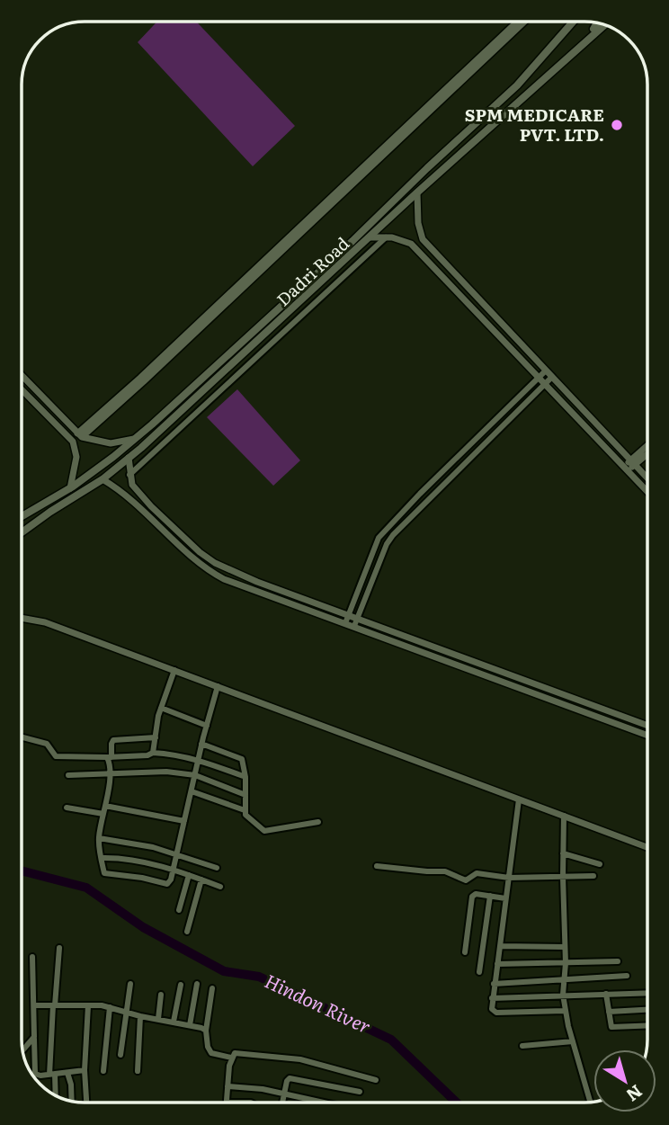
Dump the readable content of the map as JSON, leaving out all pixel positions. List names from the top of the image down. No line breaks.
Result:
{"streets":{"main road":["Dadri Road"]},"water":["Hindon River"],"places":["SPM MEDICARE PVT. LTD."],"north":"bottom right"}
